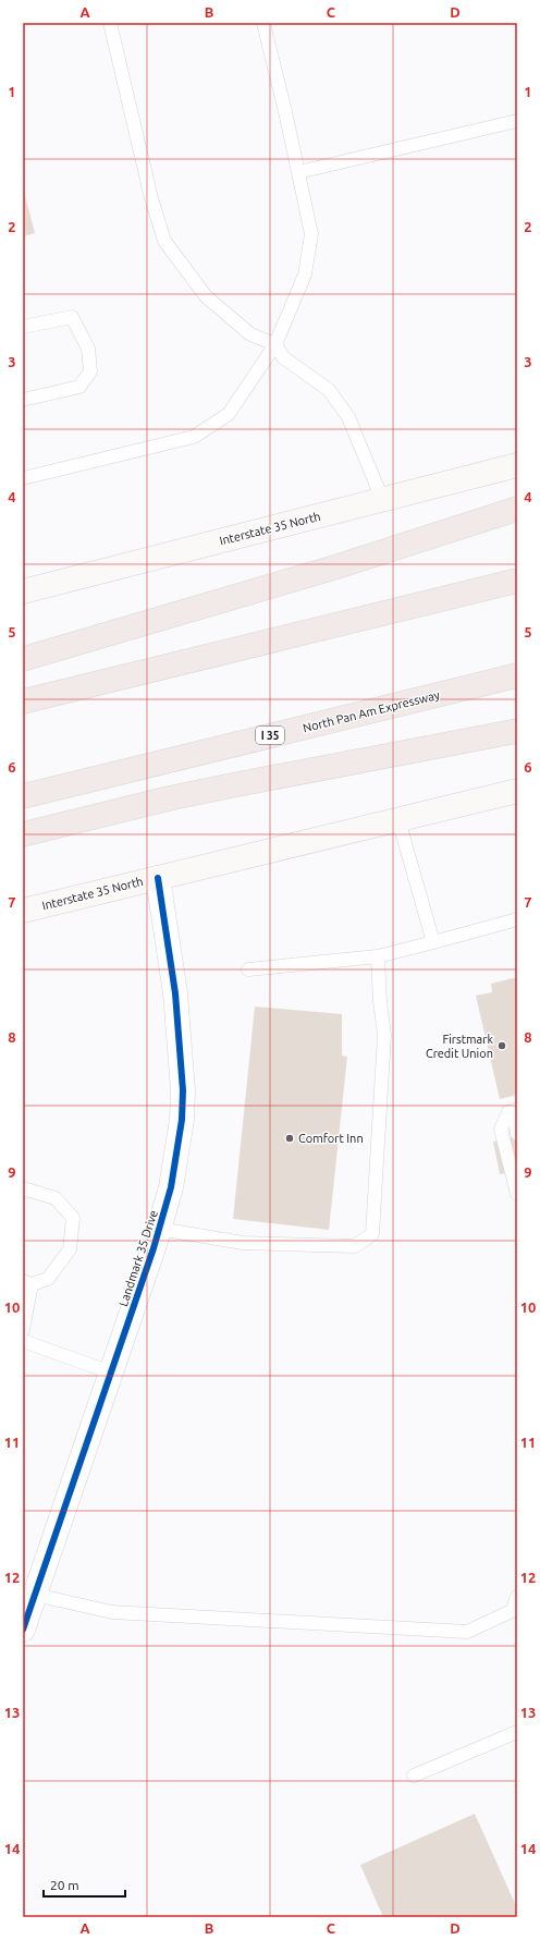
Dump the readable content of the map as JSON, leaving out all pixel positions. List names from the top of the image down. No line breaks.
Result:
{"streets":{"highway":["North Pan Am Expressway","I 35"],"main road":["Interstate 35 North"],"street":["Landmark 35 Drive"]},"crossings":[["Interstate 35 North","Landmark 35 Drive"]],"places":["Firstmark Credit Union","Comfort Inn"],"scale_bar":"20 m","grid":{"columns":["A","B","C","D"],"rows":["1","2","3","4","5","6","7","8","9","10","11","12","13","14"]}}
